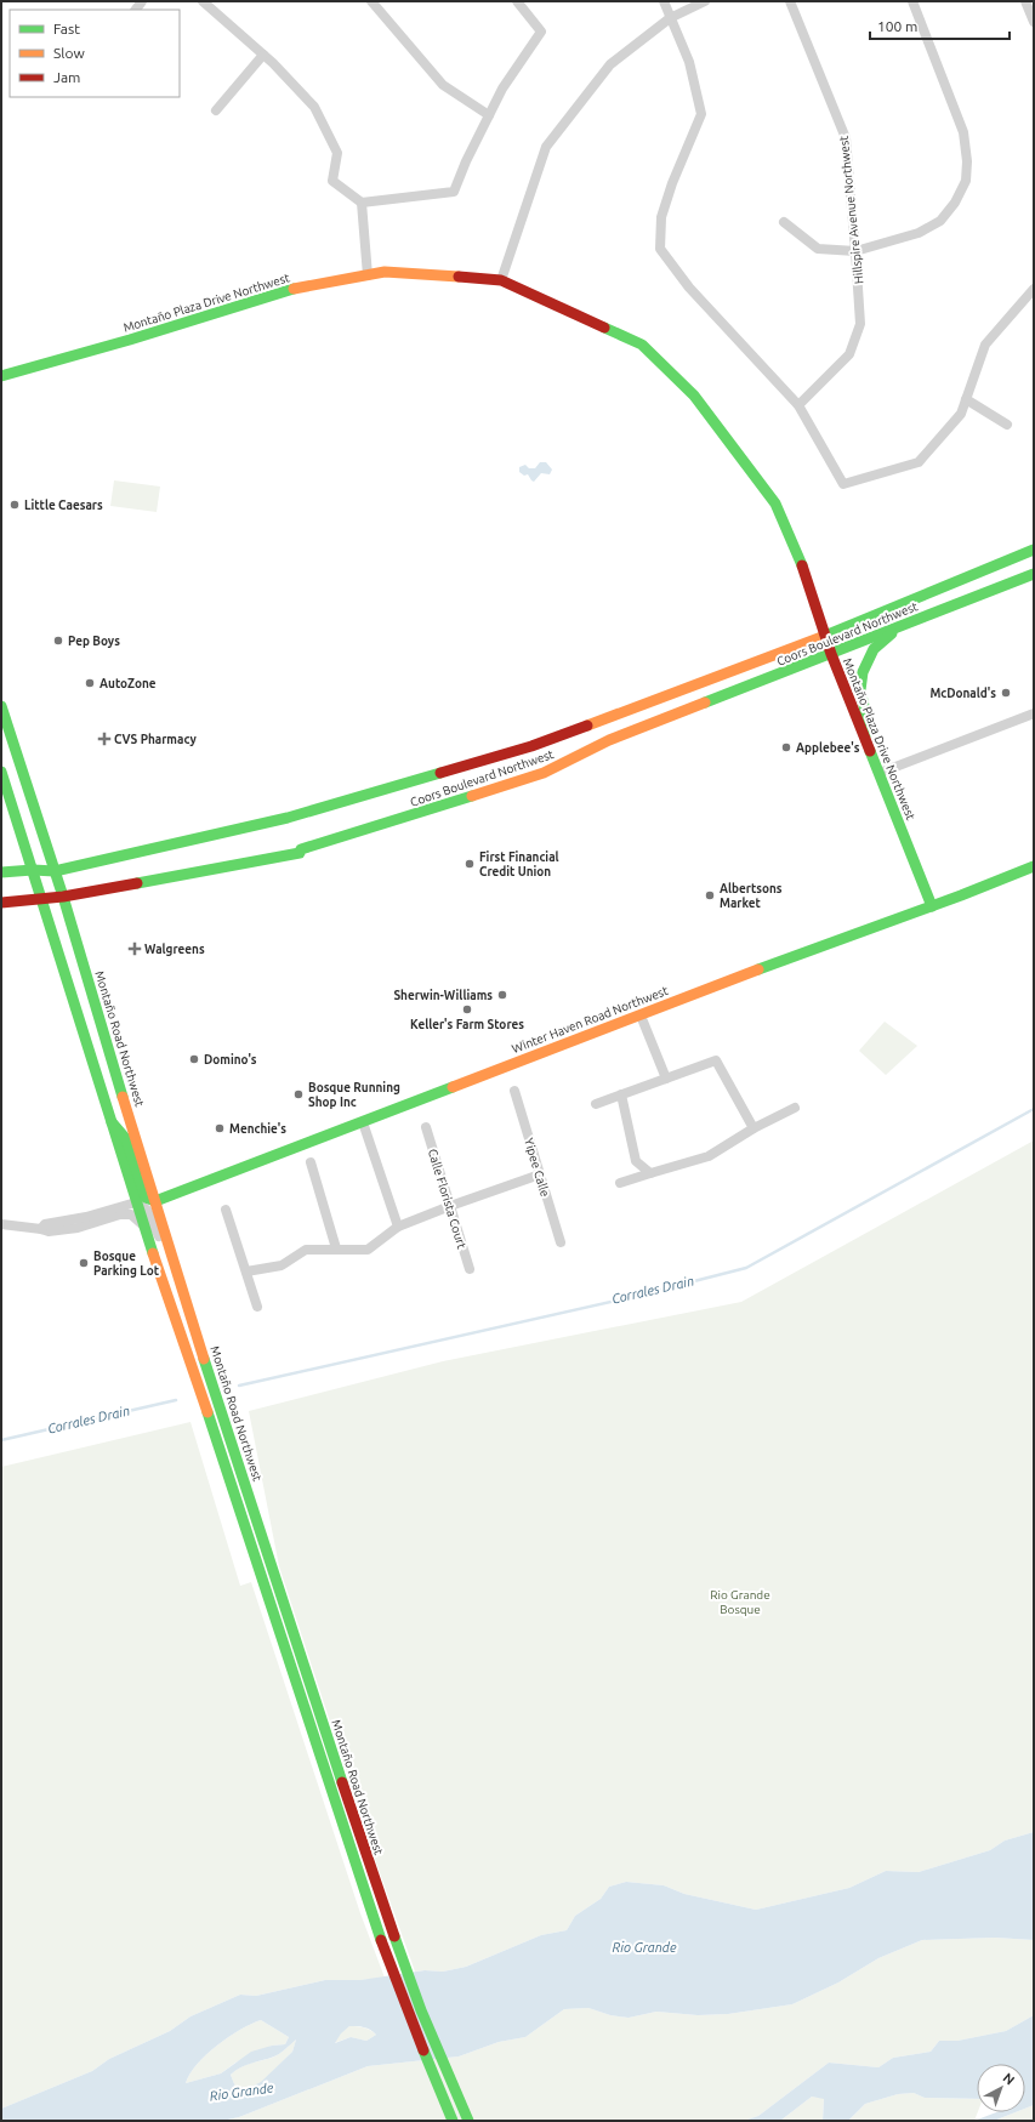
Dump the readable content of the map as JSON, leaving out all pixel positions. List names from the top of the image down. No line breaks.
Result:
{"streets":{"main road":["Montaño Plaza Drive Northwest","Coors Boulevard Northwest","Winter Haven Road Northwest","Montaño Road Northwest"],"street":["Hillspire Avenue Northwest","Yipee Calle","Calle Florista Court"]},"crossings":[["Montaño Plaza Drive Northwest","Coors Boulevard Northwest"],["Montaño Plaza Drive Northwest","Winter Haven Road Northwest"],["Coors Boulevard Northwest","Montaño Road Northwest"],["Winter Haven Road Northwest","Montaño Road Northwest"]],"water":["Corrales Drain","Rio Grande"],"parks":["Rio Grande Bosque"],"places":{"other":["Little Caesars","Pep Boys","AutoZone","McDonald's","Applebee's","First Financial Credit Union","Albertsons Market","Sherwin-Williams","Keller's Farm Stores","Domino's","Bosque Running Shop Inc","Menchie's","Bosque Parking Lot"],"health":["CVS Pharmacy","Walgreens"]},"legend":["Fast","Slow","Jam"],"scale_bar":"100 m","north":"top right"}
